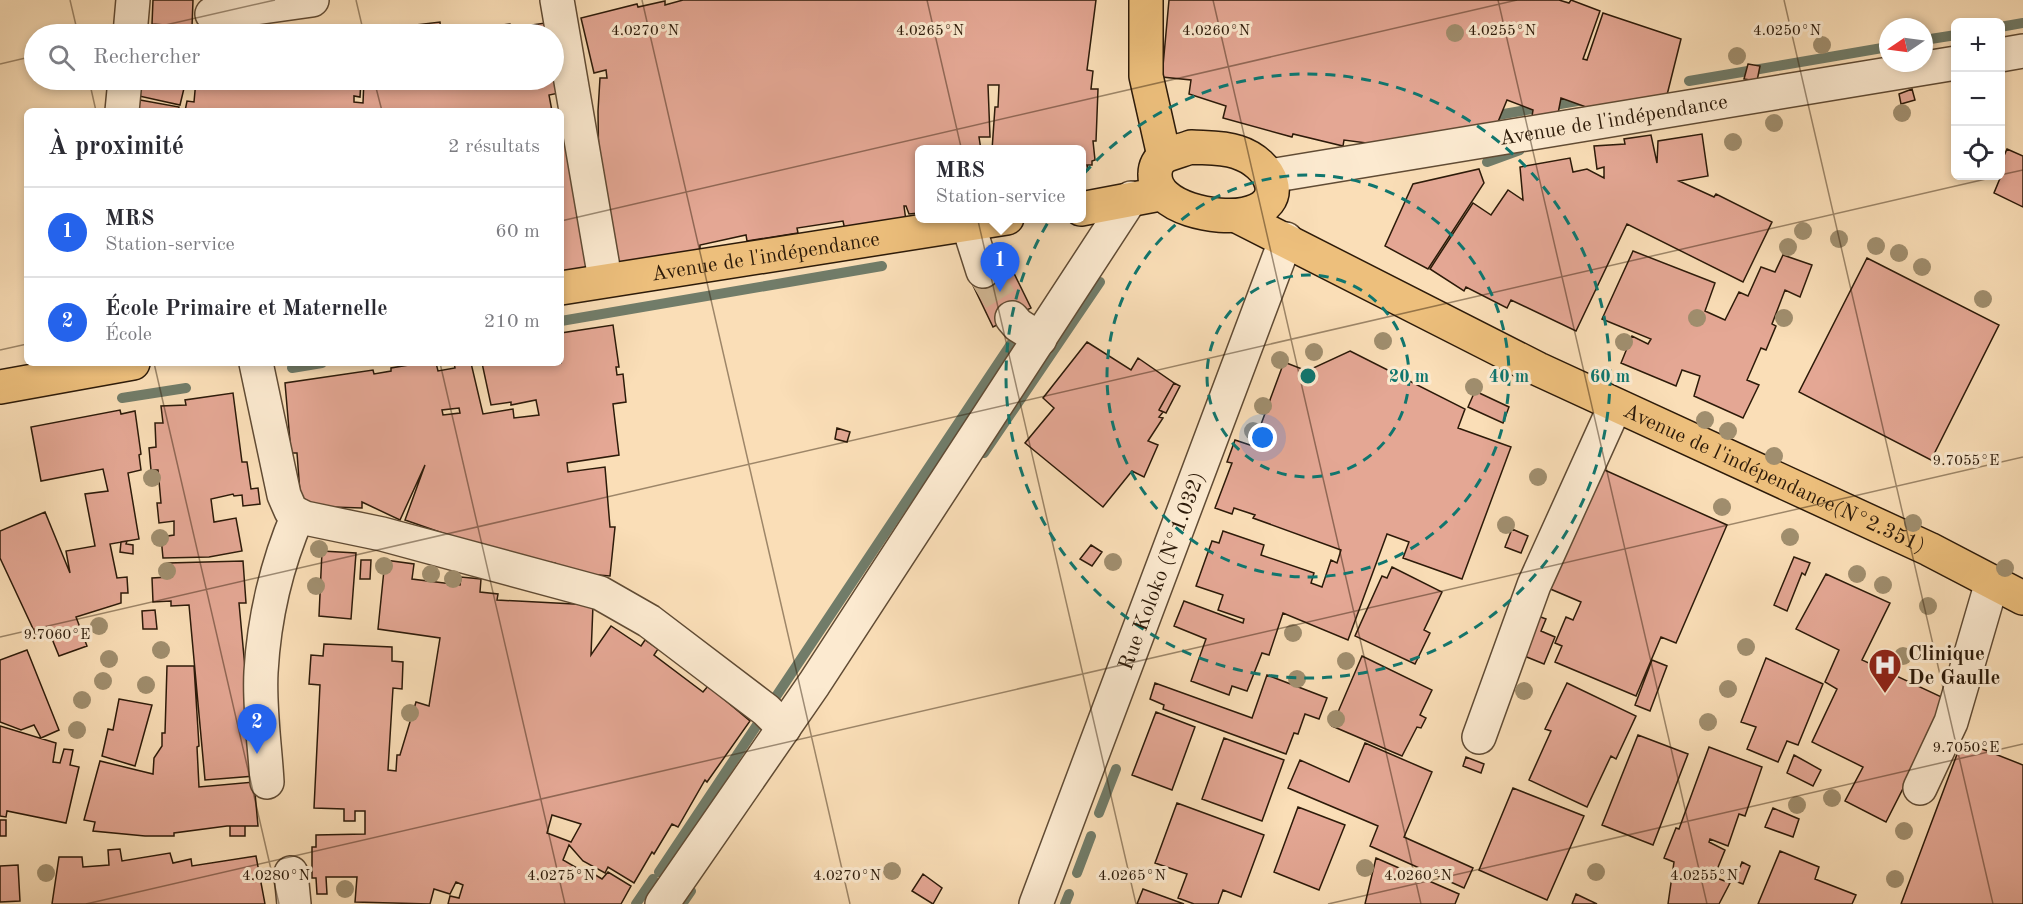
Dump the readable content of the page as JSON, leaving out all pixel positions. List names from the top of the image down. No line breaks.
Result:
{"streets":{"main road":["Avenue de l'indépendance","Avenue de l'indépendance(N°2.351)"],"street":["Rue Koloko (N°1.032)"]},"crossings":[["Avenue de l'indépendance(N°2.351)","Rue Koloko (N°1.032)"]],"places":{"hospital":["Clinique De Gaulle"]},"north":"left","page":{"map_buttons":["+","−"],"search":"Rechercher","heading":["À proximité","2 résultats"],"popup":["MRS","Station-service"],"list":[{"mark":"1","name":"MRS","note":"Station-service","value":"60 m"},{"mark":"2","name":"École Primaire et Maternelle","note":"École","value":"210 m"}],"pins":["1","2"]},"coordinates":["4.0270°N","4.0265°N","4.0260°N","4.0255°N","4.0250°N","9.7055°E","9.7060°E","9.7050°E","4.0280°N","4.0275°N"],"rings":["20 m","40 m","60 m"]}
